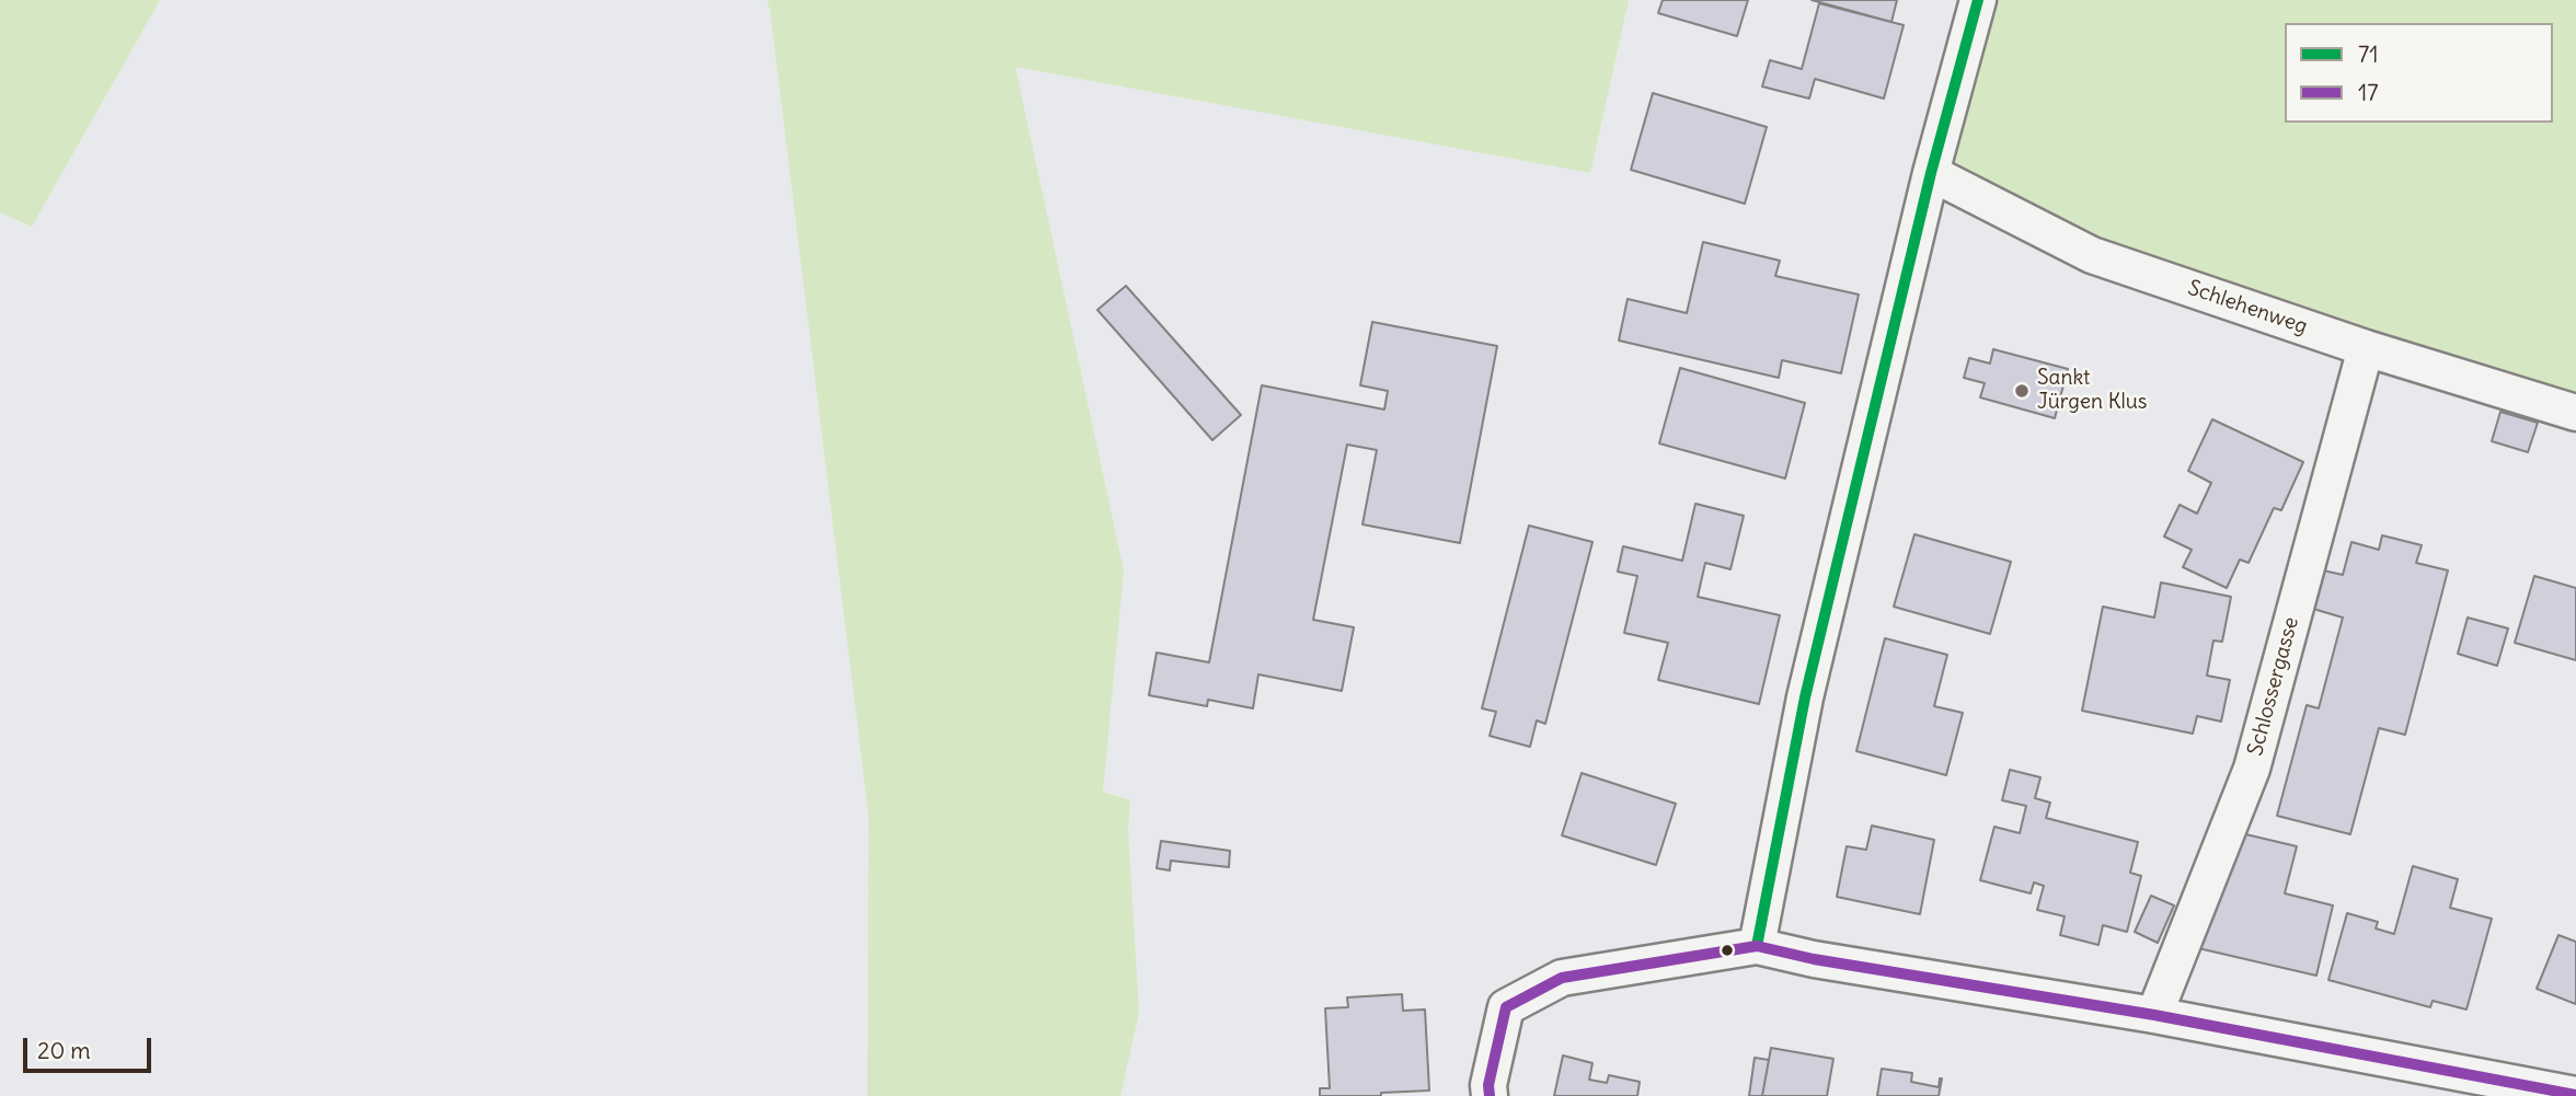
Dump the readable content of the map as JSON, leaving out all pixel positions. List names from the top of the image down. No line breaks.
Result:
{"streets":{"street":["Schlehenweg","Schlossergasse"]},"crossings":[["Schlehenweg","Schlossergasse"]],"places":["Sankt Jürgen Klus"],"lines":["transit line 71","transit line 17"],"legend":["71","17"],"scale_bar":"20 m"}
